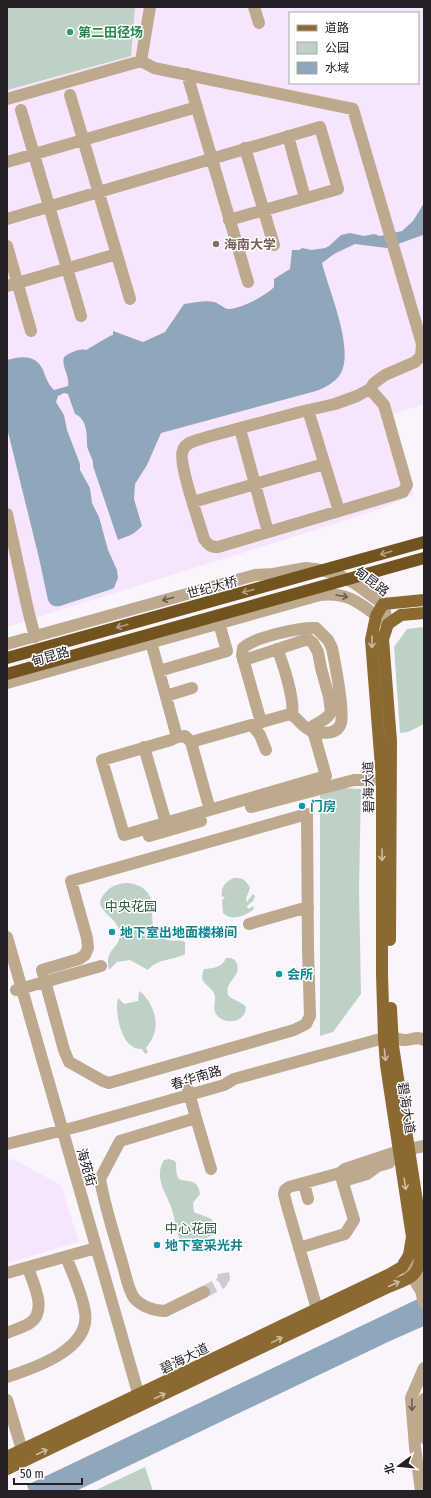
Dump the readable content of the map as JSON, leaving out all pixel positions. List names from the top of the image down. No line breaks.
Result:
{"streets":{"highway":["世纪大桥"],"main road":["碧海大道"],"street":["甸昆路","春华南路","海苑街"]},"crossings":[["甸昆路","碧海大道"],["碧海大道","春华南路"],["碧海大道","海苑街"],["春华南路","海苑街"]],"parks":["中央花园","中心花园"],"places":["第二田径场","海南大学","门房","地下室出地面楼梯间","会所","地下室采光井"],"legend":["道路","公园","水域"],"scale_bar":"50 m","north":"left"}
